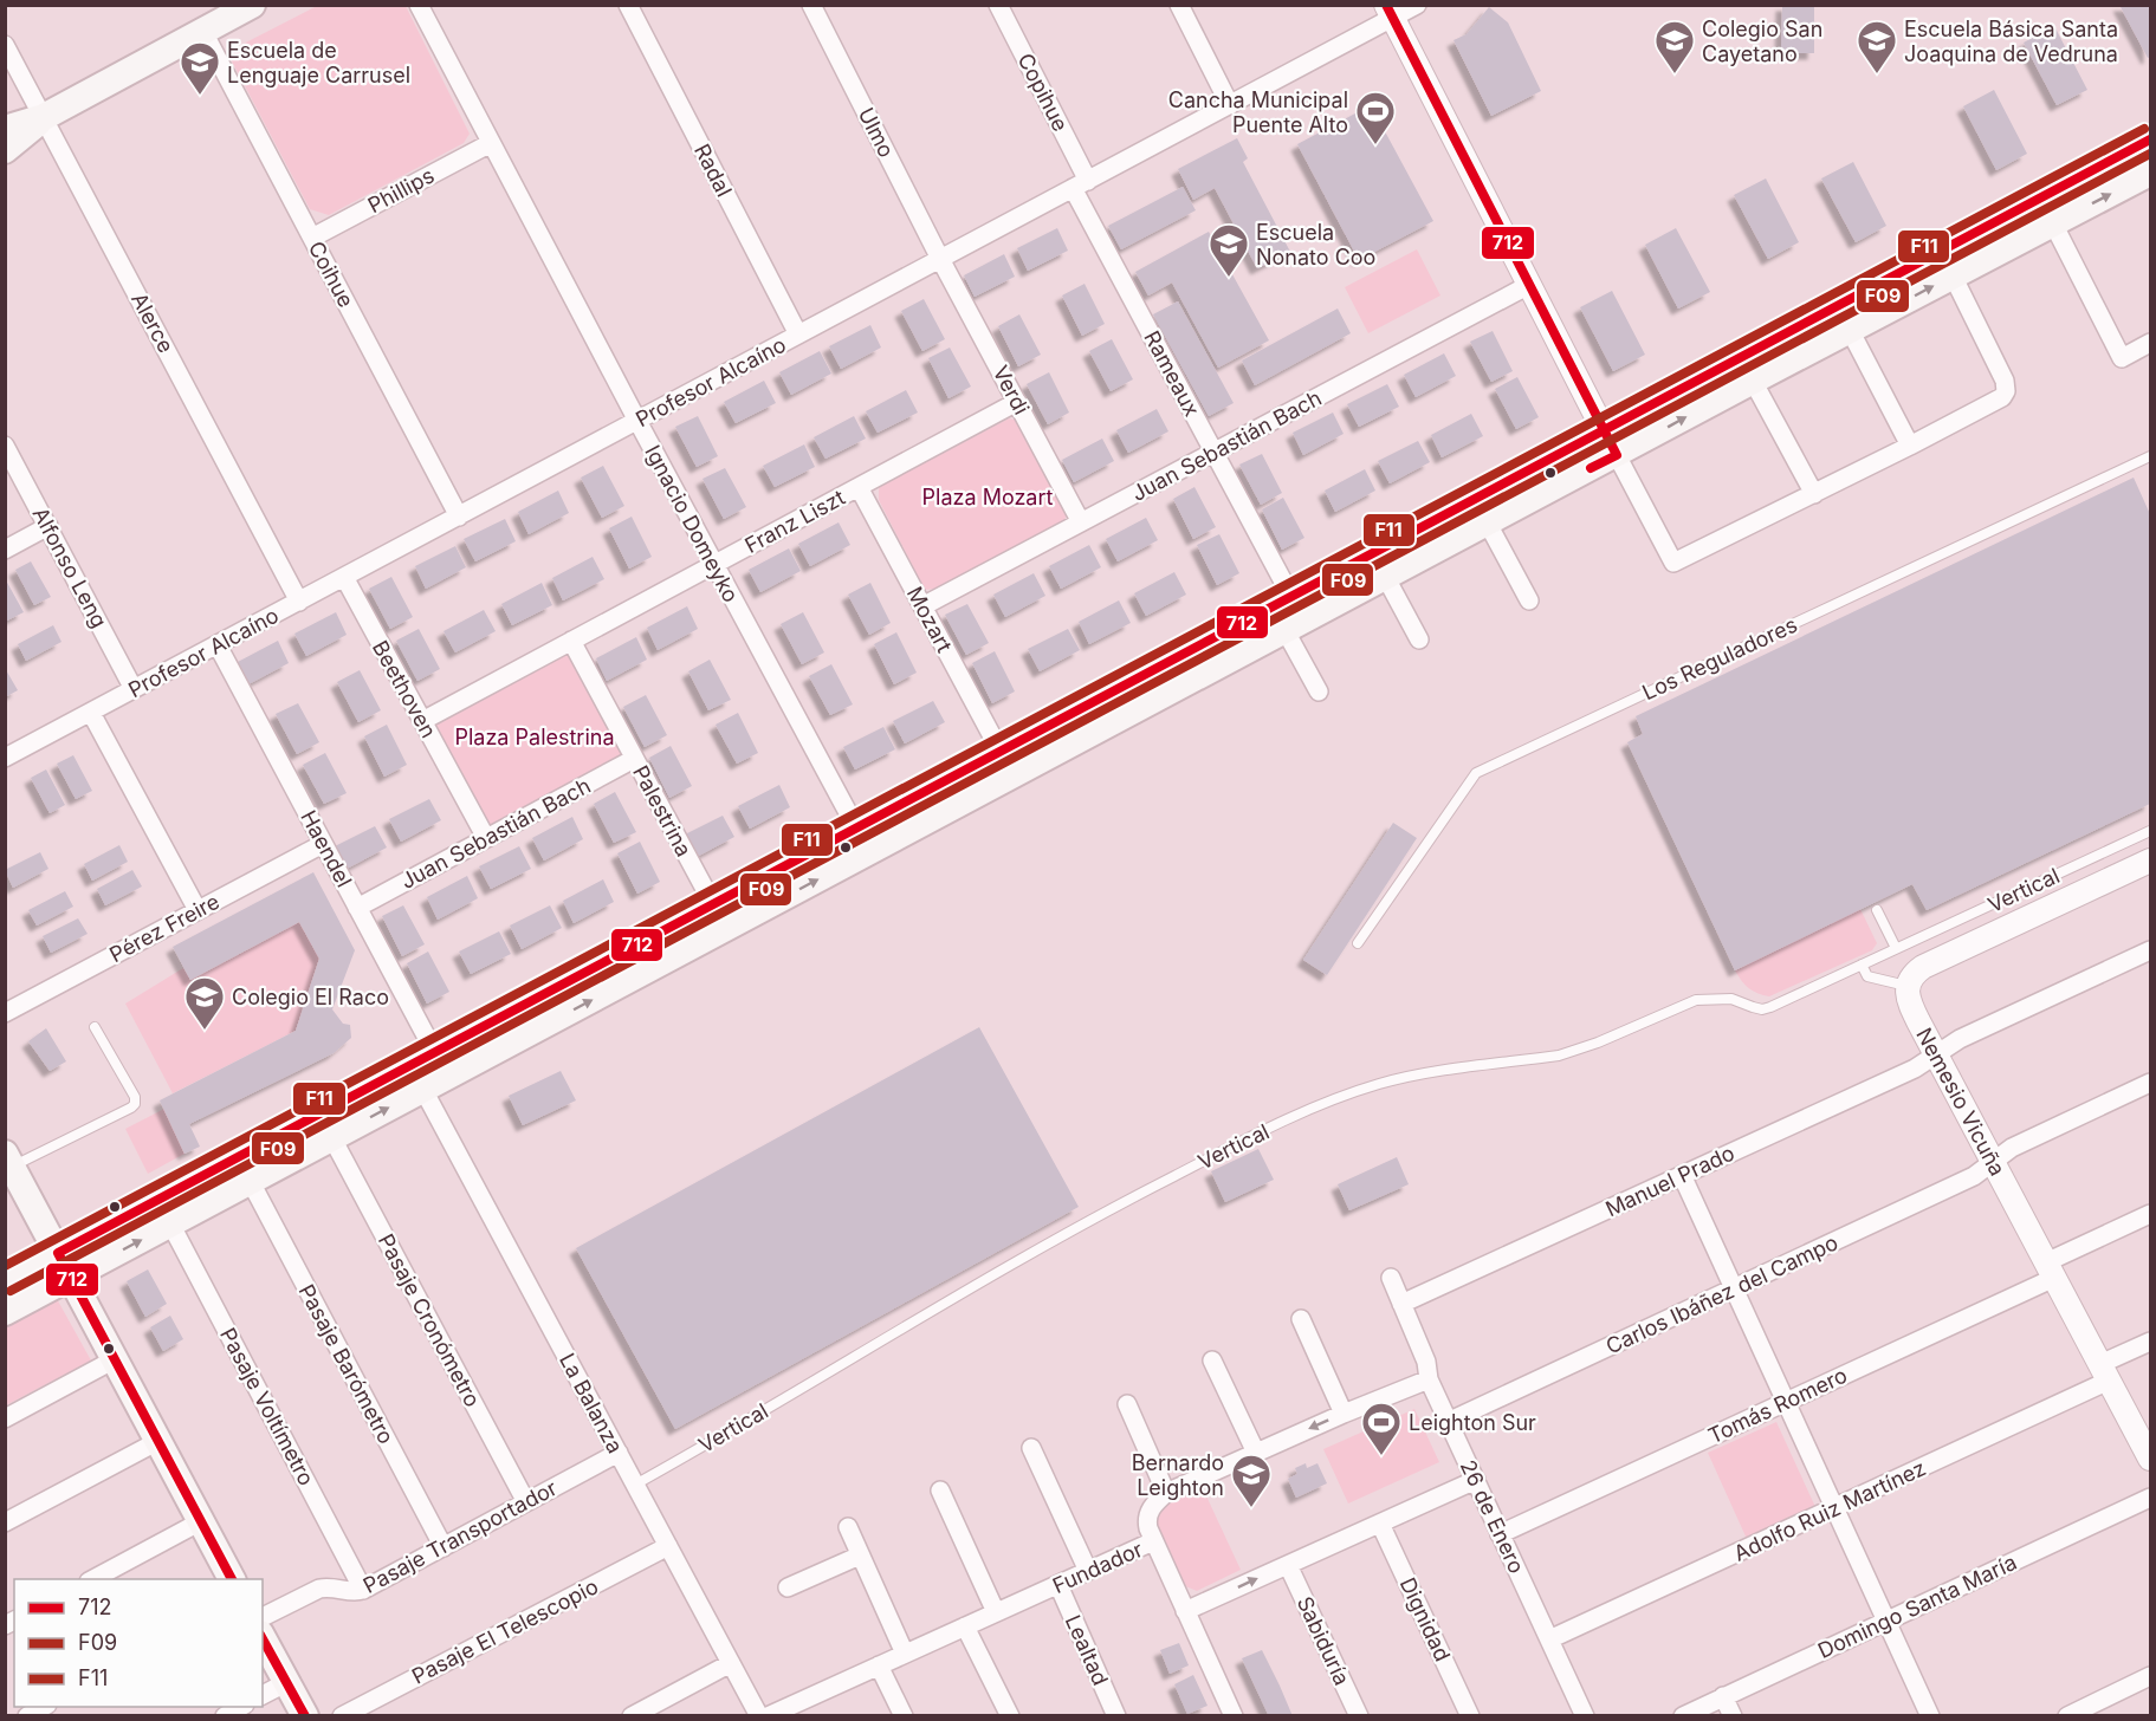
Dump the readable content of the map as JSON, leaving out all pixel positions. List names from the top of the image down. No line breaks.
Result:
{"streets":{"street":["Copihue","Ulmo","Radal","Phillips","Coihue","Alerce","Rameaux","Profesor Alcaíno","Verdi","Juan Sebastián Bach","Franz Liszt","Ignacio Domeyko","Alfonso Leng","Mozart","Beethoven","Palestrina","Haendel","Pérez Freire","Nemesio Vicuña","Manuel Prado","Carlos Ibáñez del Campo","Pasaje Cronómetro","Pasaje Barómetro","La Balanza","Tomás Romero","Pasaje Voltímetro","Adolfo Ruiz Martínez","26 de Enero","Pasaje Transportador","Fundador","Domingo Santa María","Dignidad","Pasaje El Telescopio","Sabiduría","Lealtad"],"lane":["Los Reguladores","Vertical"]},"crossings":[["Copihue","Rameaux"],["Copihue","Profesor Alcaíno"],["Ulmo","Profesor Alcaíno"],["Ulmo","Verdi"],["Radal","Profesor Alcaíno"],["Phillips","Coihue"],["Phillips","Ignacio Domeyko"],["Coihue","Profesor Alcaíno"],["Alerce","Profesor Alcaíno"],["Rameaux","Profesor Alcaíno"],["Rameaux","Juan Sebastián Bach"],["Profesor Alcaíno","Verdi"],["Profesor Alcaíno","Ignacio Domeyko"],["Profesor Alcaíno","Alfonso Leng"],["Profesor Alcaíno","Beethoven"],["Profesor Alcaíno","Haendel"],["Verdi","Juan Sebastián Bach"],["Verdi","Franz Liszt"],["Juan Sebastián Bach","Mozart"],["Juan Sebastián Bach","Beethoven"],["Juan Sebastián Bach","Palestrina"],["Juan Sebastián Bach","Haendel"],["Franz Liszt","Ignacio Domeyko"],["Franz Liszt","Mozart"],["Franz Liszt","Beethoven"],["Franz Liszt","Palestrina"],["Haendel","Pérez Freire"],["Vertical","La Balanza"],["Nemesio Vicuña","Manuel Prado"],["Nemesio Vicuña","Carlos Ibáñez del Campo"],["Nemesio Vicuña","Tomás Romero"],["Nemesio Vicuña","Adolfo Ruiz Martínez"],["Manuel Prado","26 de Enero"],["Carlos Ibáñez del Campo","26 de Enero"],["Pasaje Cronómetro","Pasaje Transportador"],["Pasaje Barómetro","Pasaje Transportador"],["La Balanza","Pasaje Transportador"],["La Balanza","Pasaje El Telescopio"],["Tomás Romero","26 de Enero"],["Pasaje Voltímetro","Pasaje Transportador"],["Adolfo Ruiz Martínez","26 de Enero"],["Fundador","Lealtad"]],"parks":["Plaza Mozart","Plaza Palestrina"],"places":{"school or university":["Colegio San Cayetano","Escuela Básica Santa Joaquina de Vedruna","Escuela de Lenguaje Carrusel","Escuela Nonato Coo","Colegio El Raco","Bernardo Leighton"],"sports":["Cancha Municipal Puente Alto","Leighton Sur"]},"lines":["transit line 712","transit line F11","transit line F09"],"legend":["712","F09","F11"]}
